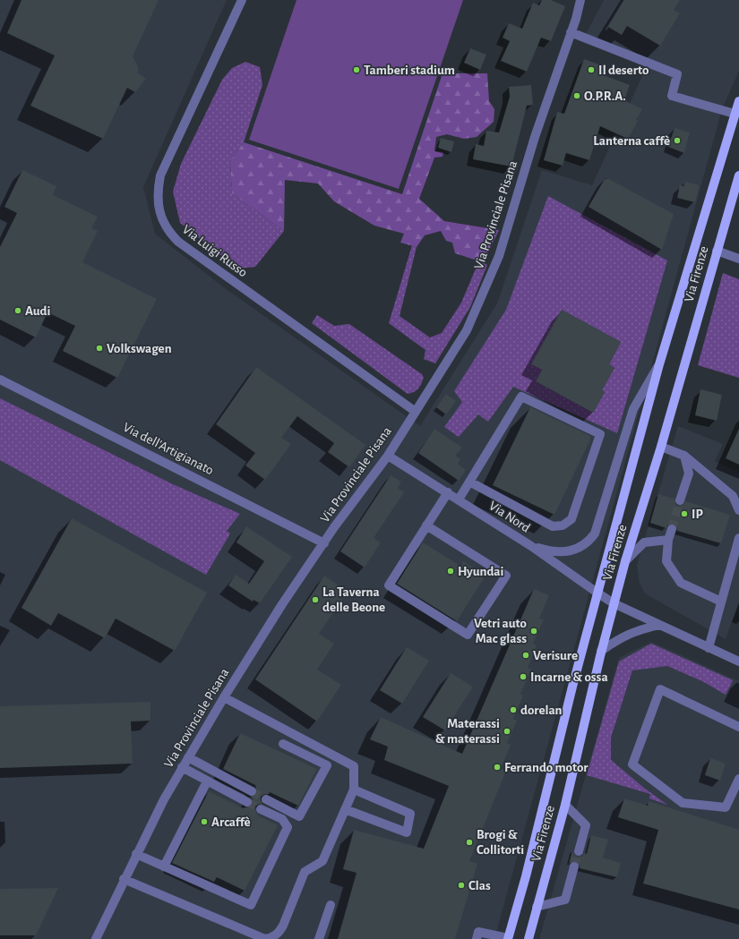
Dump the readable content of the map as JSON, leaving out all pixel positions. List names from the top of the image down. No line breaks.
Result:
{"streets":{"main road":["Via Firenze"],"street":["Via Provinciale Pisana","Via Luigi Russo","Via dell'Artigianato","Via Nord"]},"crossings":[["Via Provinciale Pisana","Via Luigi Russo"],["Via Provinciale Pisana","Via dell'Artigianato"],["Via Provinciale Pisana","Via Nord"],["Via Firenze","Via Nord"]],"places":["Tamberi stadium","Il deserto","O.P.R.A.","Lanterna caffè","Audi","Volkswagen","IP","Hyundai","La Taverna delle Beone","Vetri auto Mac glass","Verisure","Incarne & ossa","dorelan","Materassi & materassi","Ferrando motor","Arcaffè","Brogi & Collitorti","Clas"]}
